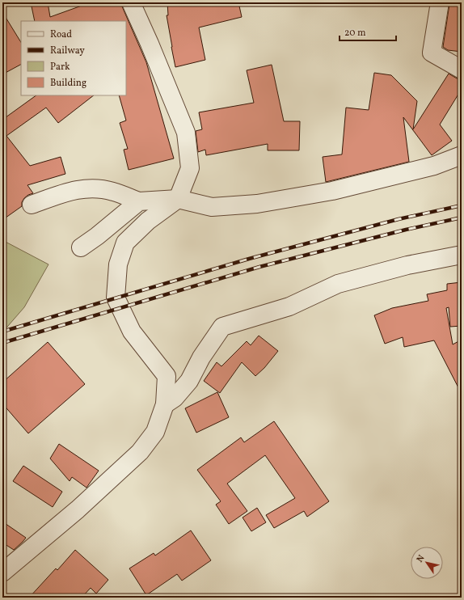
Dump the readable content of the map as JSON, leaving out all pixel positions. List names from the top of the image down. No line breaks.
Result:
{"legend":["Road","Railway","Park","Building"],"scale_bar":"20 m","north":"top left"}
